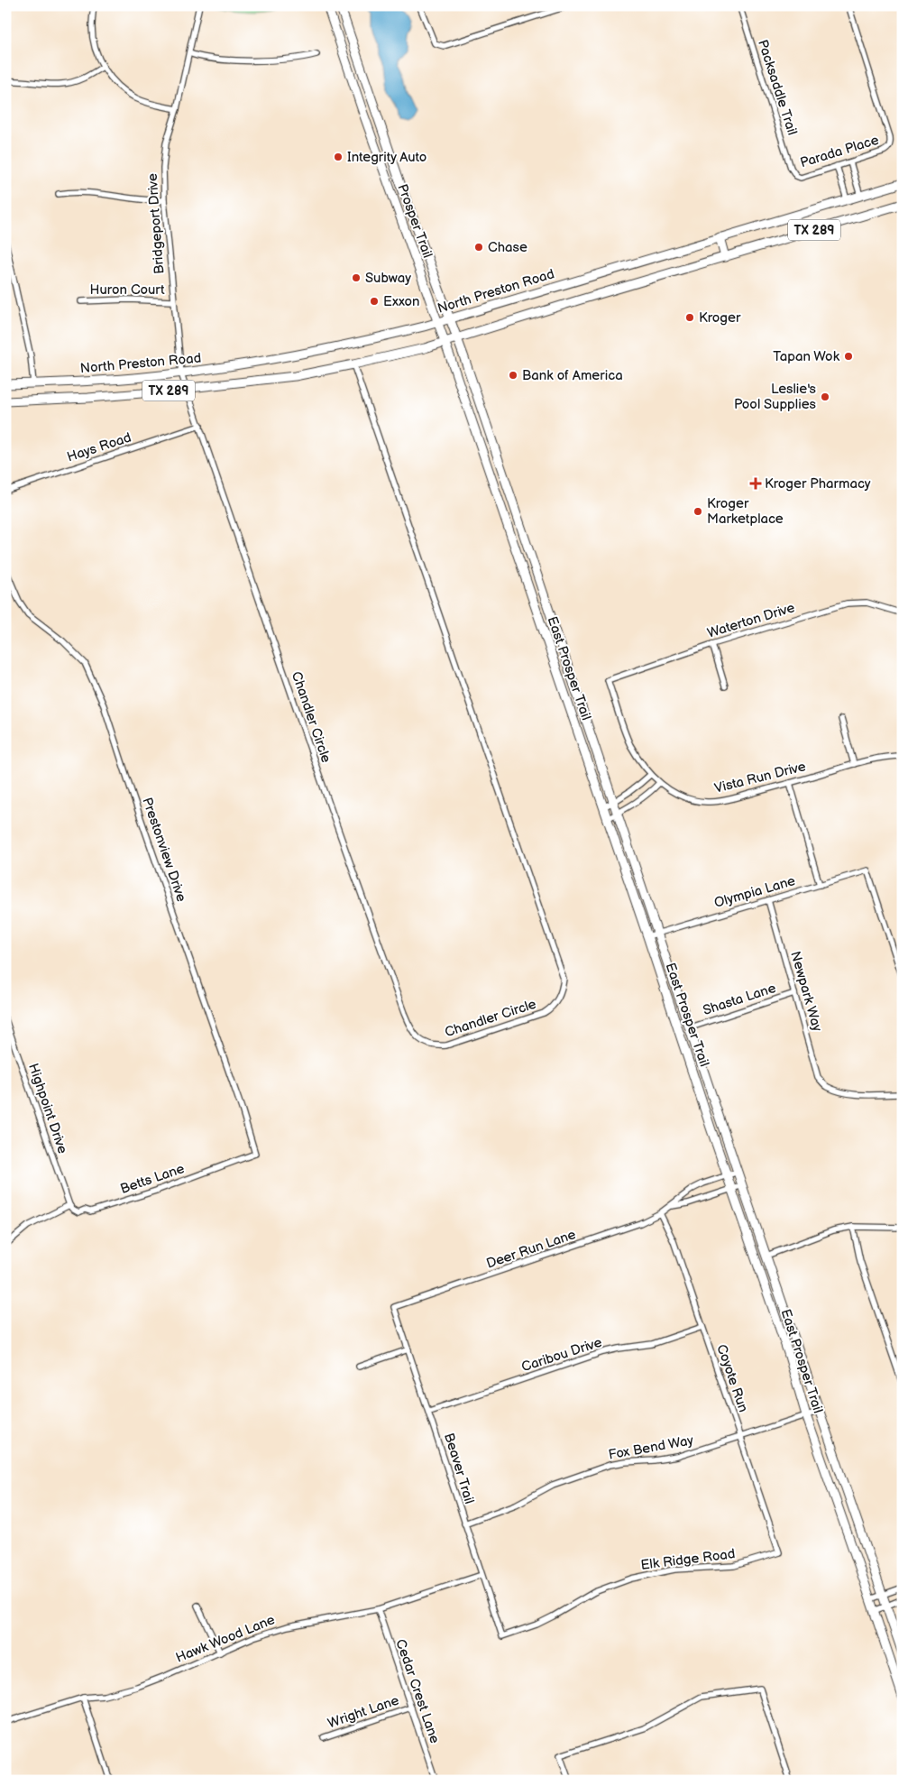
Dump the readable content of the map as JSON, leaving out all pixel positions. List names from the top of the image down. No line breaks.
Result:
{"streets":{"main road":["Prosper Trail","TX 289","North Preston Road","East Prosper Trail"],"street":["Packsaddle Trail","Parada Place","Bridgeport Drive","Huron Court","Hays Road","Waterton Drive","Chandler Circle","Vista Run Drive","Prestonview Drive","Olympia Lane","Newpark Way","Shasta Lane","Highpoint Drive","Betts Lane","Deer Run Lane","Caribou Drive","Coyote Run","Fox Bend Way","Beaver Trail","Elk Ridge Road","Hawk Wood Lane","Cedar Crest Lane","Wright Lane"]},"crossings":[["Packsaddle Trail","Parada Place"],["Prosper Trail","North Preston Road"],["Prosper Trail","East Prosper Trail"],["Bridgeport Drive","Huron Court"],["Bridgeport Drive","North Preston Road"],["Bridgeport Drive","Chandler Circle"],["North Preston Road","East Prosper Trail"],["North Preston Road","Chandler Circle"],["Hays Road","Chandler Circle"],["Waterton Drive","Vista Run Drive"],["East Prosper Trail","Olympia Lane"],["East Prosper Trail","Shasta Lane"],["East Prosper Trail","Deer Run Lane"],["East Prosper Trail","Fox Bend Way"],["Prestonview Drive","Betts Lane"],["Olympia Lane","Newpark Way"],["Newpark Way","Shasta Lane"],["Highpoint Drive","Betts Lane"],["Deer Run Lane","Coyote Run"],["Deer Run Lane","Beaver Trail"],["Caribou Drive","Coyote Run"],["Caribou Drive","Beaver Trail"],["Coyote Run","Fox Bend Way"],["Coyote Run","Elk Ridge Road"],["Fox Bend Way","Beaver Trail"],["Beaver Trail","Elk Ridge Road"],["Beaver Trail","Hawk Wood Lane"],["Hawk Wood Lane","Cedar Crest Lane"],["Cedar Crest Lane","Wright Lane"]],"places":{"other":["Integrity Auto","Chase","Subway","Exxon","Kroger","Tapan Wok","Bank of America","Leslie's Pool Supplies","Kroger Marketplace"],"health":["Kroger Pharmacy"]}}
